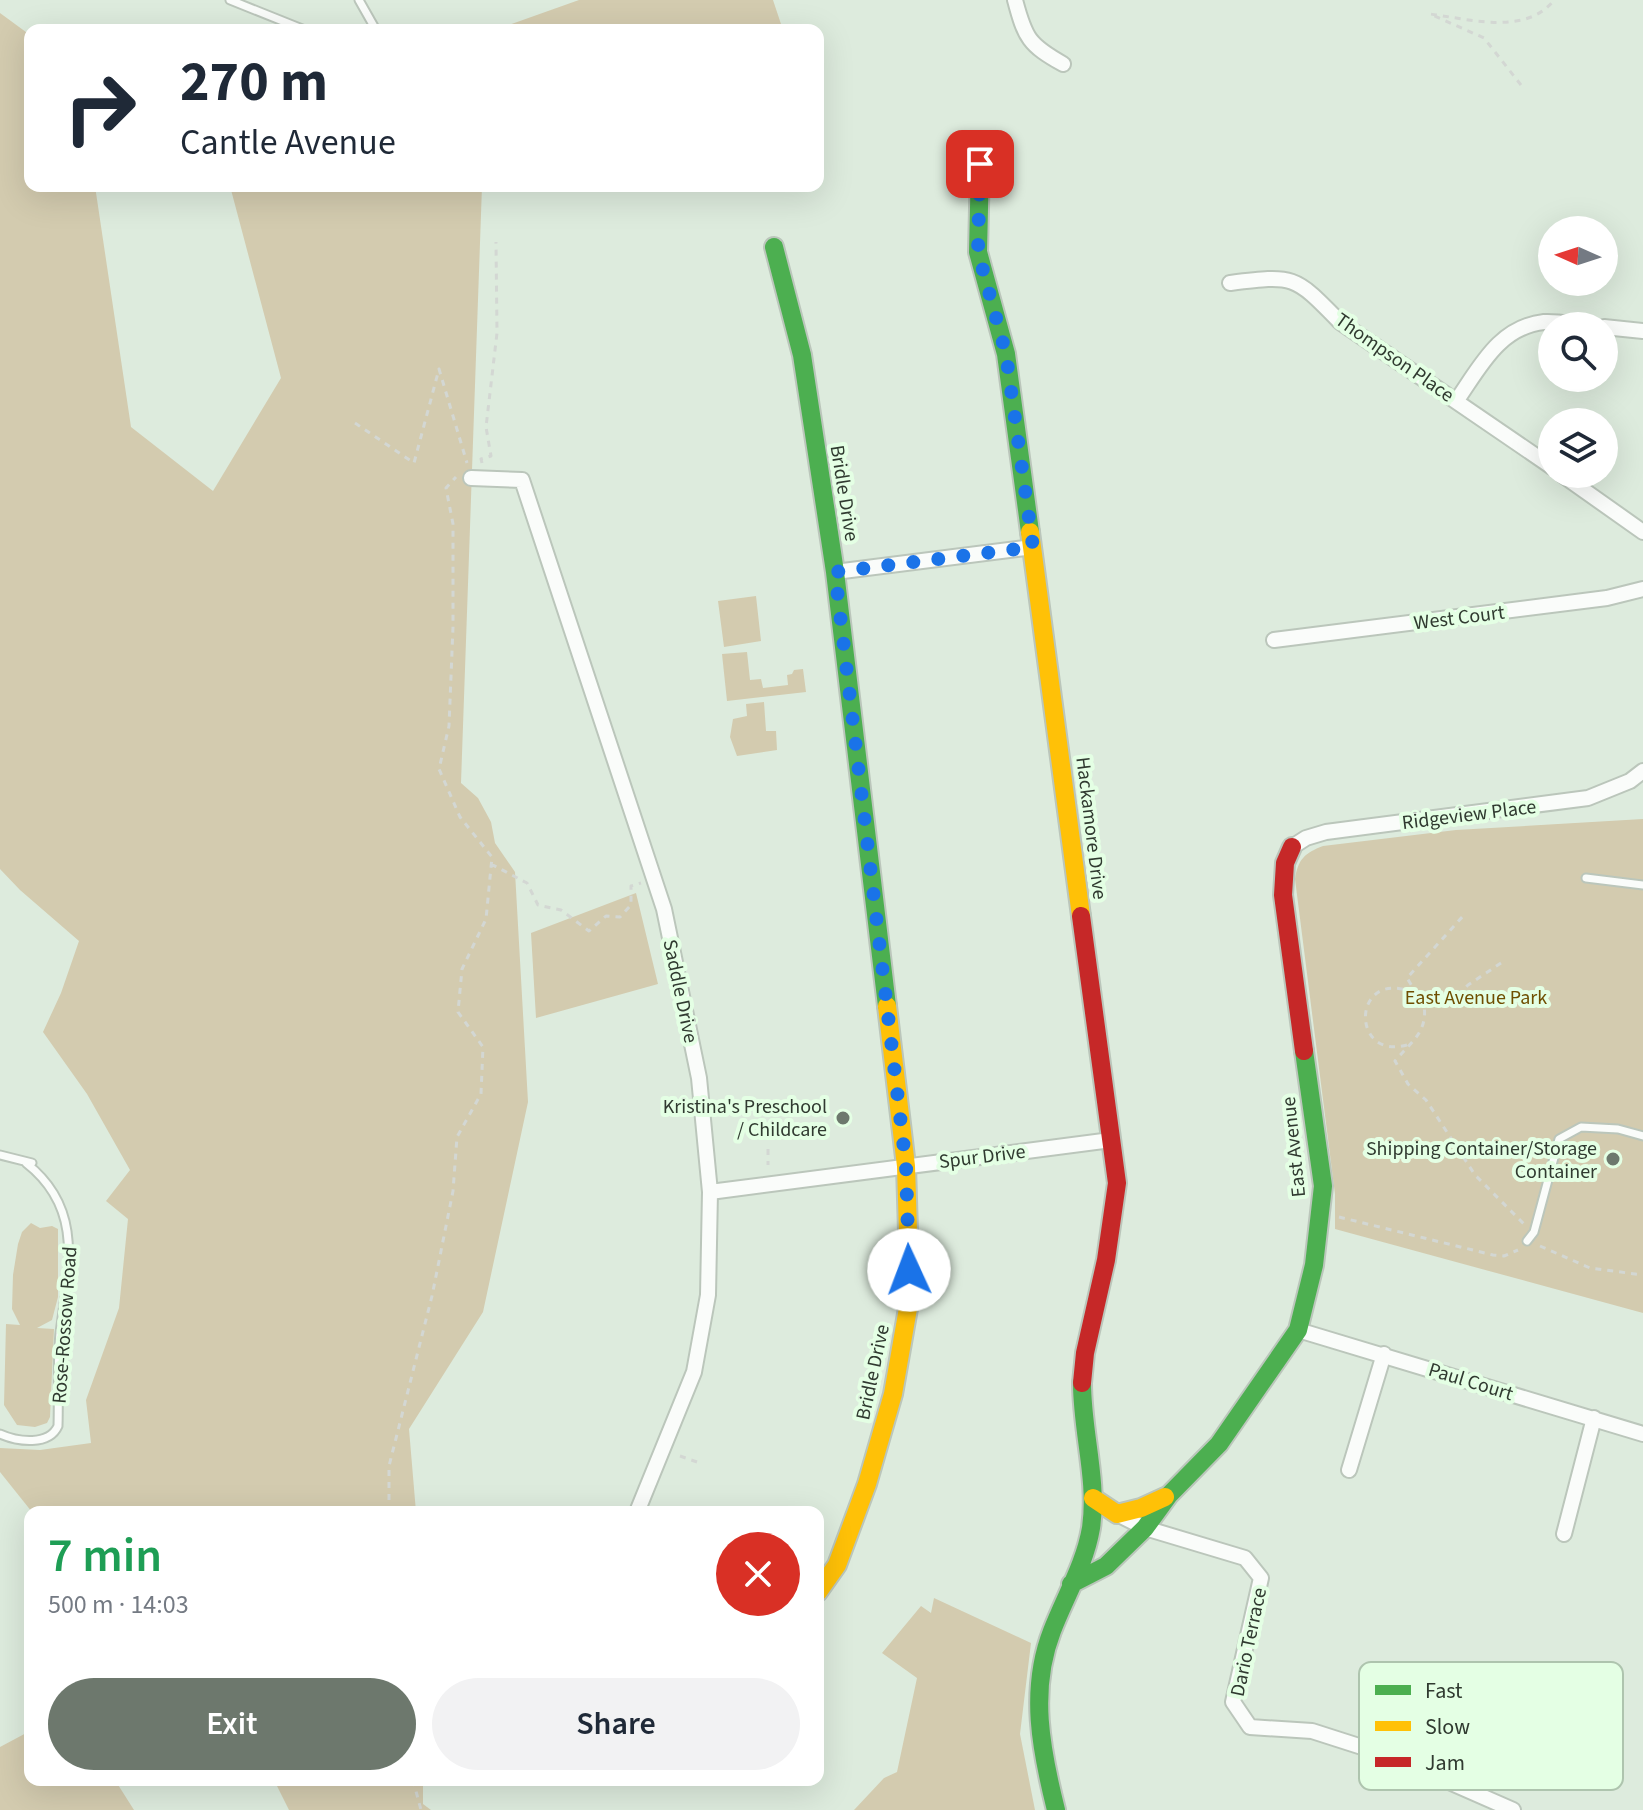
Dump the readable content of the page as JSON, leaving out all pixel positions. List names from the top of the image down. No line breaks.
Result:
{"streets":{"street":["Thompson Place","Bridle Drive","West Court","Ridgeview Place","Hackamore Drive","Saddle Drive","East Avenue","Spur Drive","Paul Court","Dario Terrace"],"lane":["Rose-Rossow Road"]},"crossings":[["Bridle Drive","Spur Drive"],["Ridgeview Place","East Avenue"],["Hackamore Drive","Spur Drive"],["Saddle Drive","Spur Drive"],["East Avenue","Paul Court"],["East Avenue","Dario Terrace"]],"parks":["East Avenue Park"],"places":["Kristina's Preschool / Childcare","Shipping Container/Storage Container"],"legend":["Fast","Slow","Jam"],"north":"left","page":{"turn":["270 m","Cantle Avenue"],"heading":["7 min","500 m · 14:03"],"buttons":["Exit","Share"]}}
